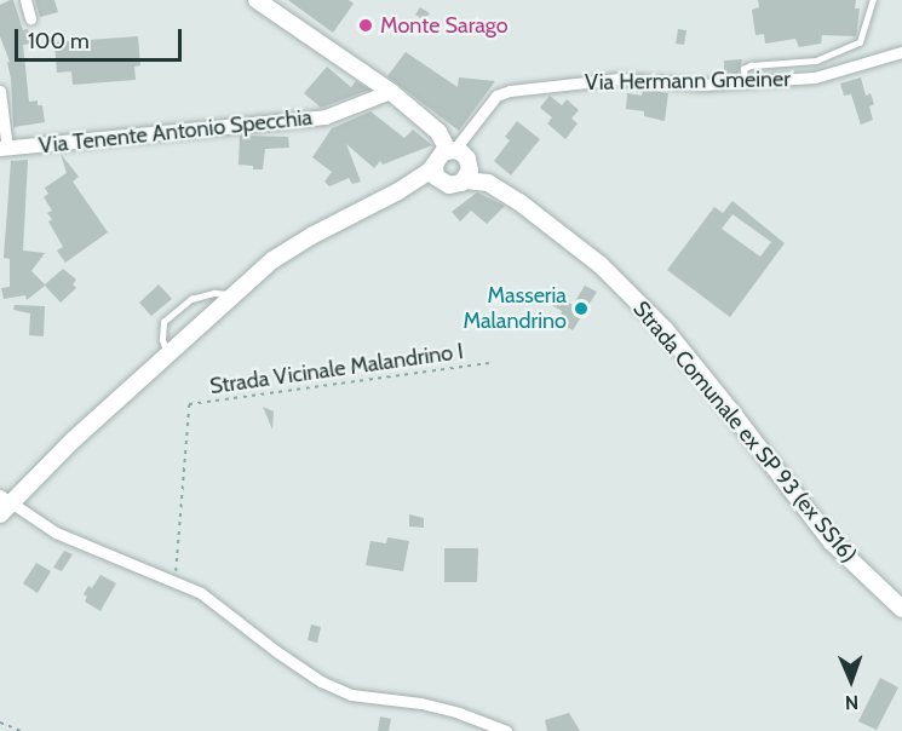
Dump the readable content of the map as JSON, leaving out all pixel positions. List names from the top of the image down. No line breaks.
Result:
{"streets":{"main road":["Strada Comunale ex SP 93 (ex SS16)"],"street":["Via Hermann Gmeiner","Via Tenente Antonio Specchia"],"path":["Strada Vicinale Malandrino I"]},"crossings":[["Via Hermann Gmeiner","Strada Comunale ex SP 93 (ex SS16)"]],"places":["Monte Sarago","Masseria Malandrino"],"scale_bar":"100 m","north":"bottom"}
